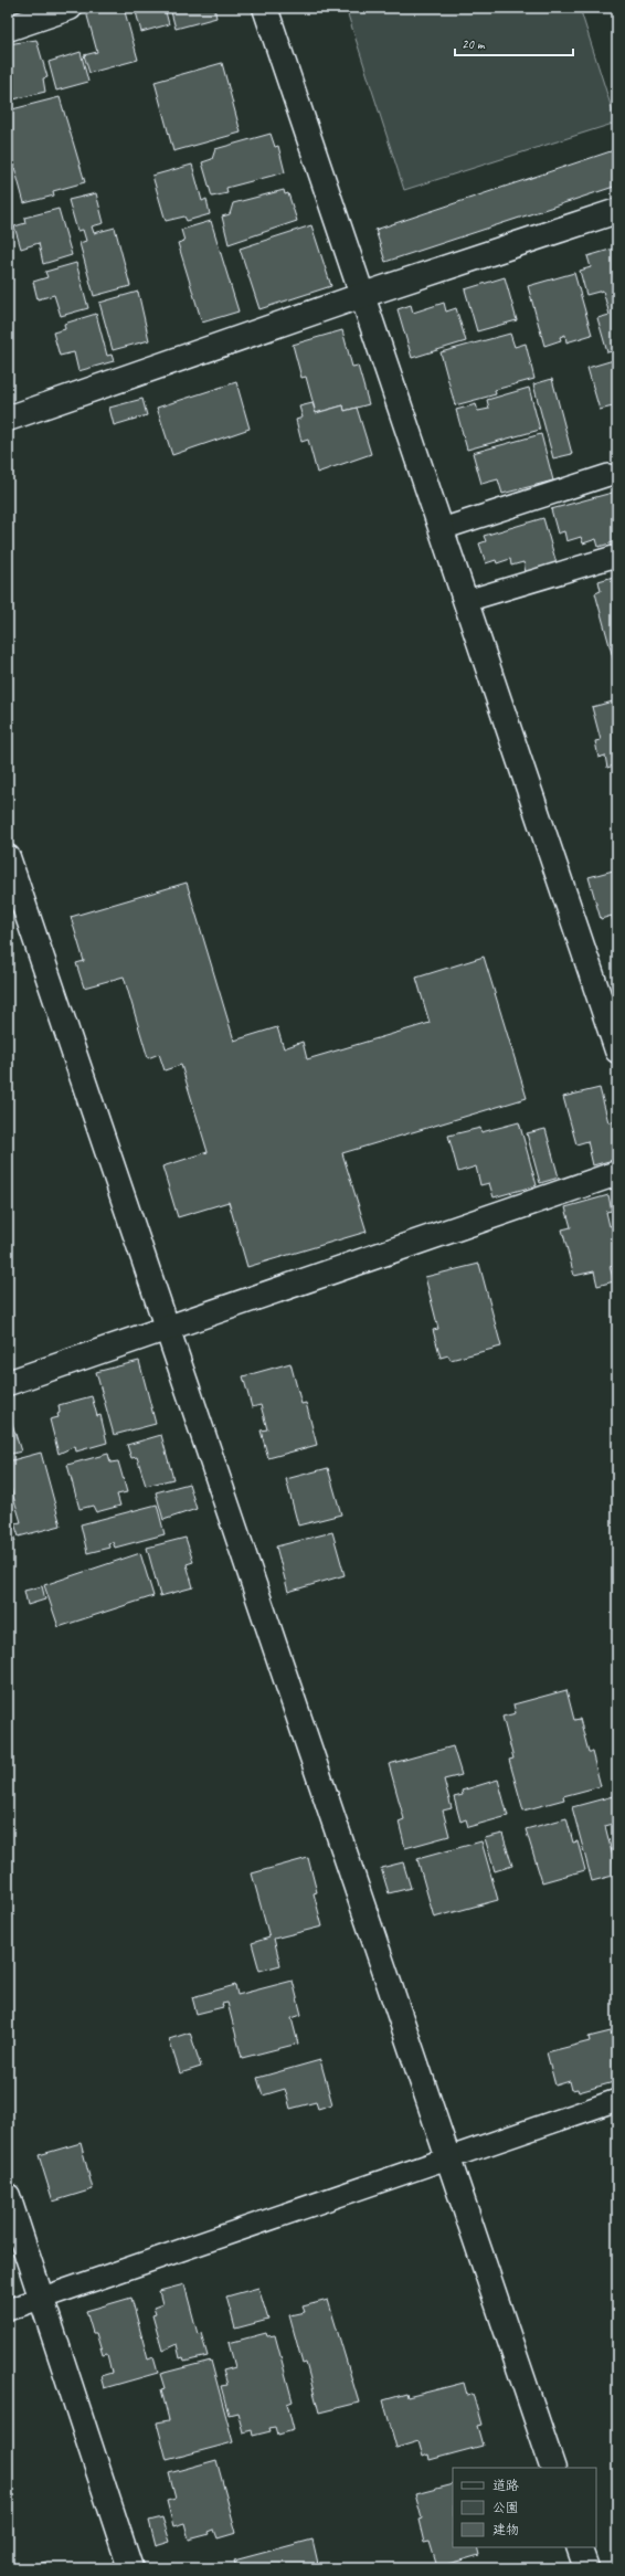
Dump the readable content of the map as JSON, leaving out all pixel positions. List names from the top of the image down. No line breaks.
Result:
{"legend":["道路","公園","建物"],"scale_bar":"20 m"}
